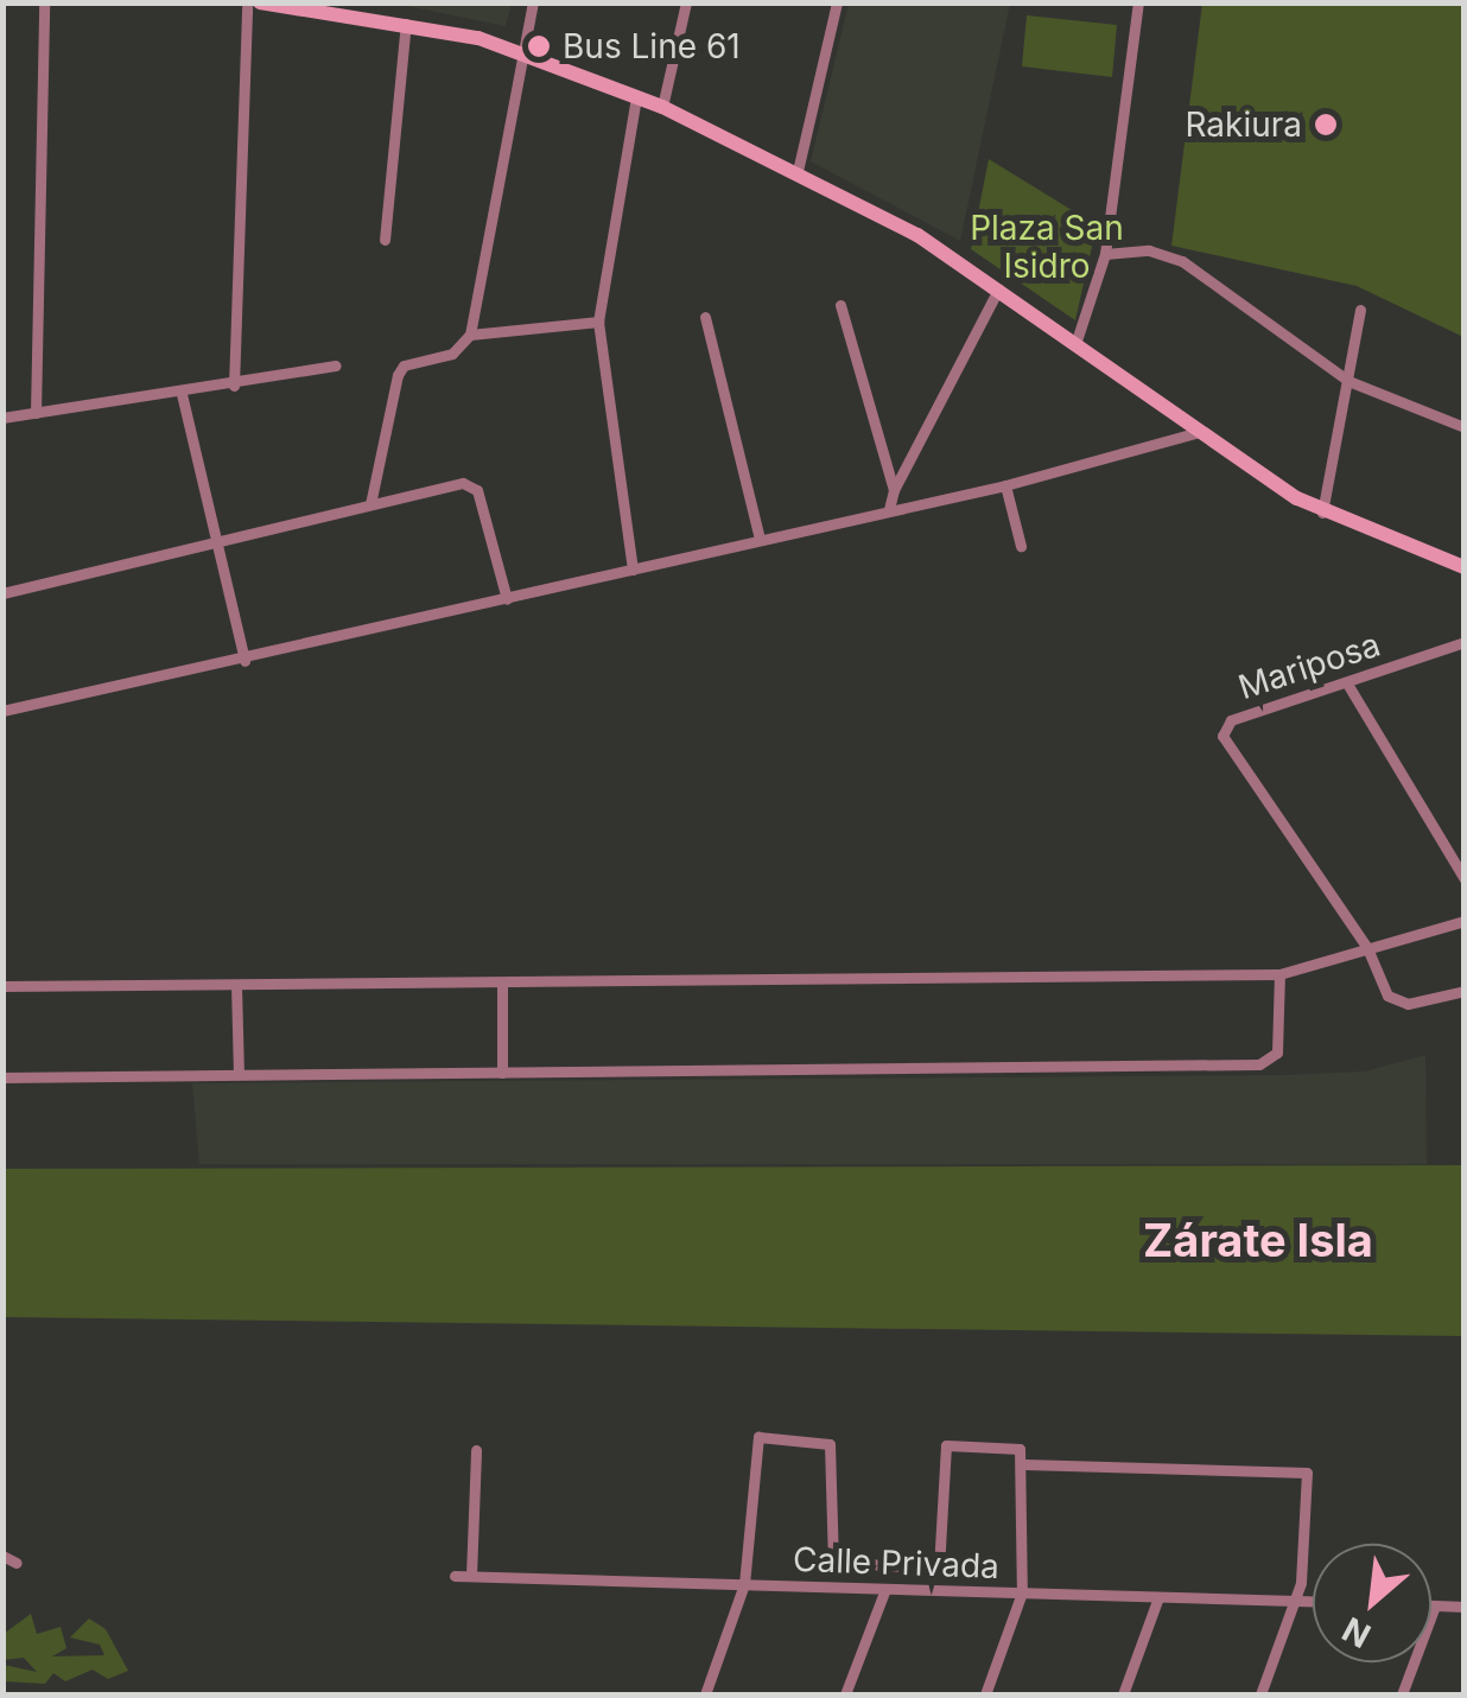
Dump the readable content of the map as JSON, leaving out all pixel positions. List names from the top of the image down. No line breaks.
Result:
{"streets":{"street":["Mariposa","Calle Privada"]},"districts":["Zárate Isla"],"parks":["Plaza San Isidro"],"places":["Bus Line 61","Rakiura"],"north":"bottom left"}
